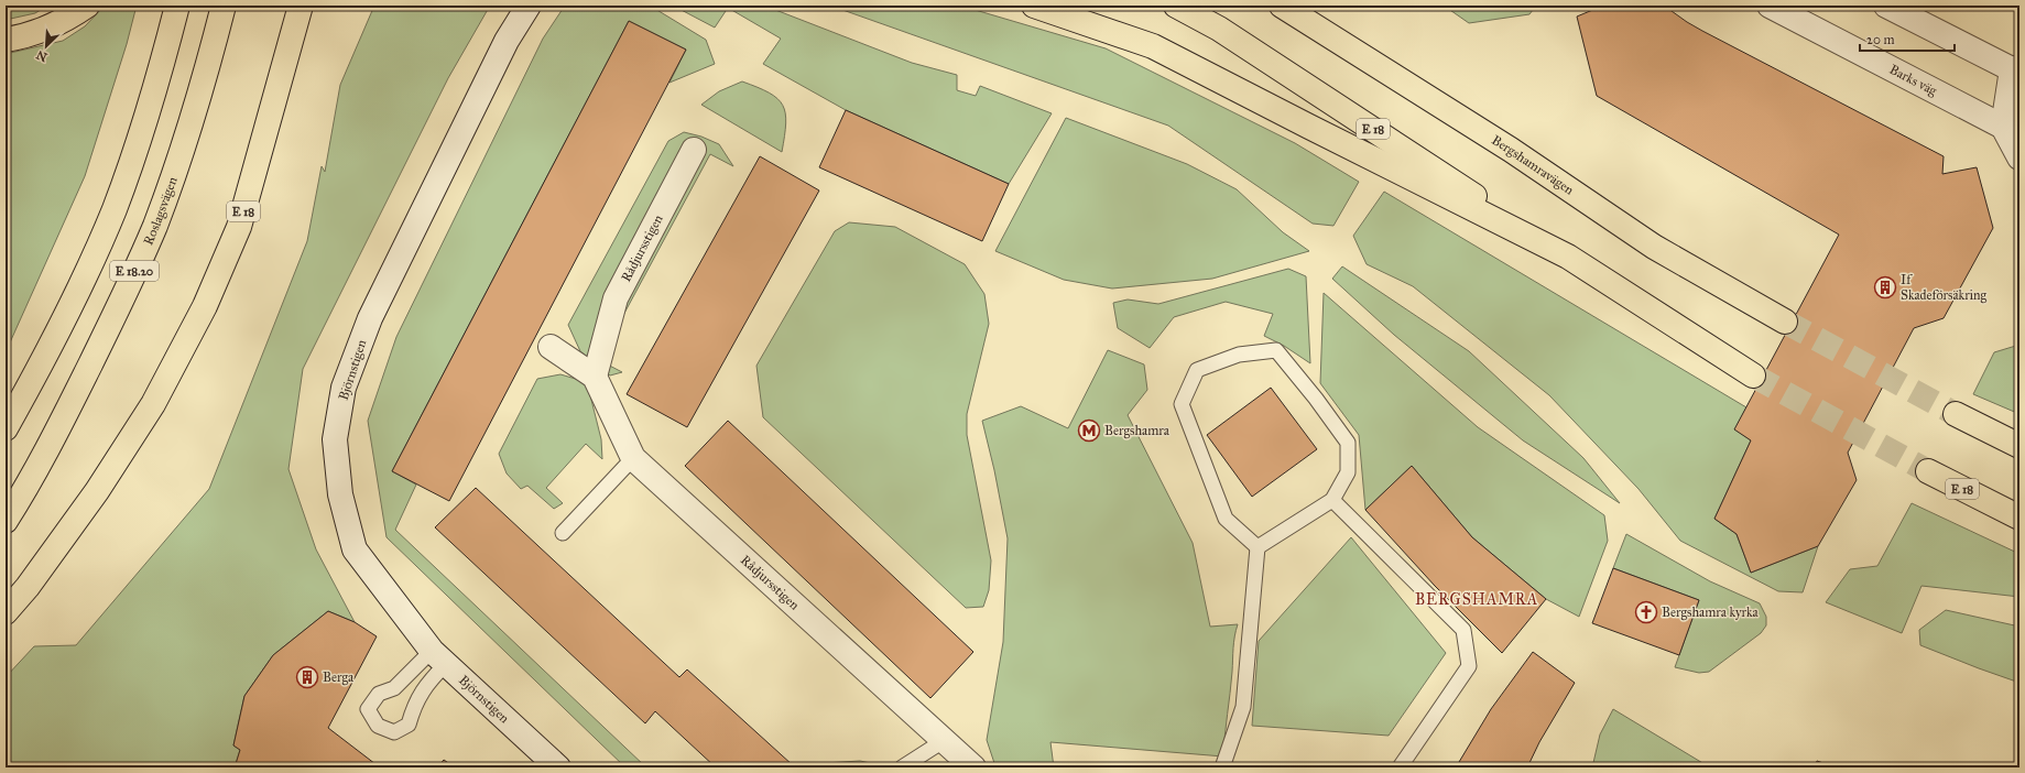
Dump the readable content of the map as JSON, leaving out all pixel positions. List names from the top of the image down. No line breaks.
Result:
{"streets":{"main road":["E 18","Bergshamravägen","Roslagsvägen","E 18.20"],"street":["Barks väg","Rådjursstigen","Björnstigen"]},"districts":["BERGSHAMRA"],"places":{"building":["If Skadeförsäkring","Berga"],"metro station":["Bergshamra"],"church":["Bergshamra kyrka"]},"scale_bar":"20 m","north":"bottom left"}
